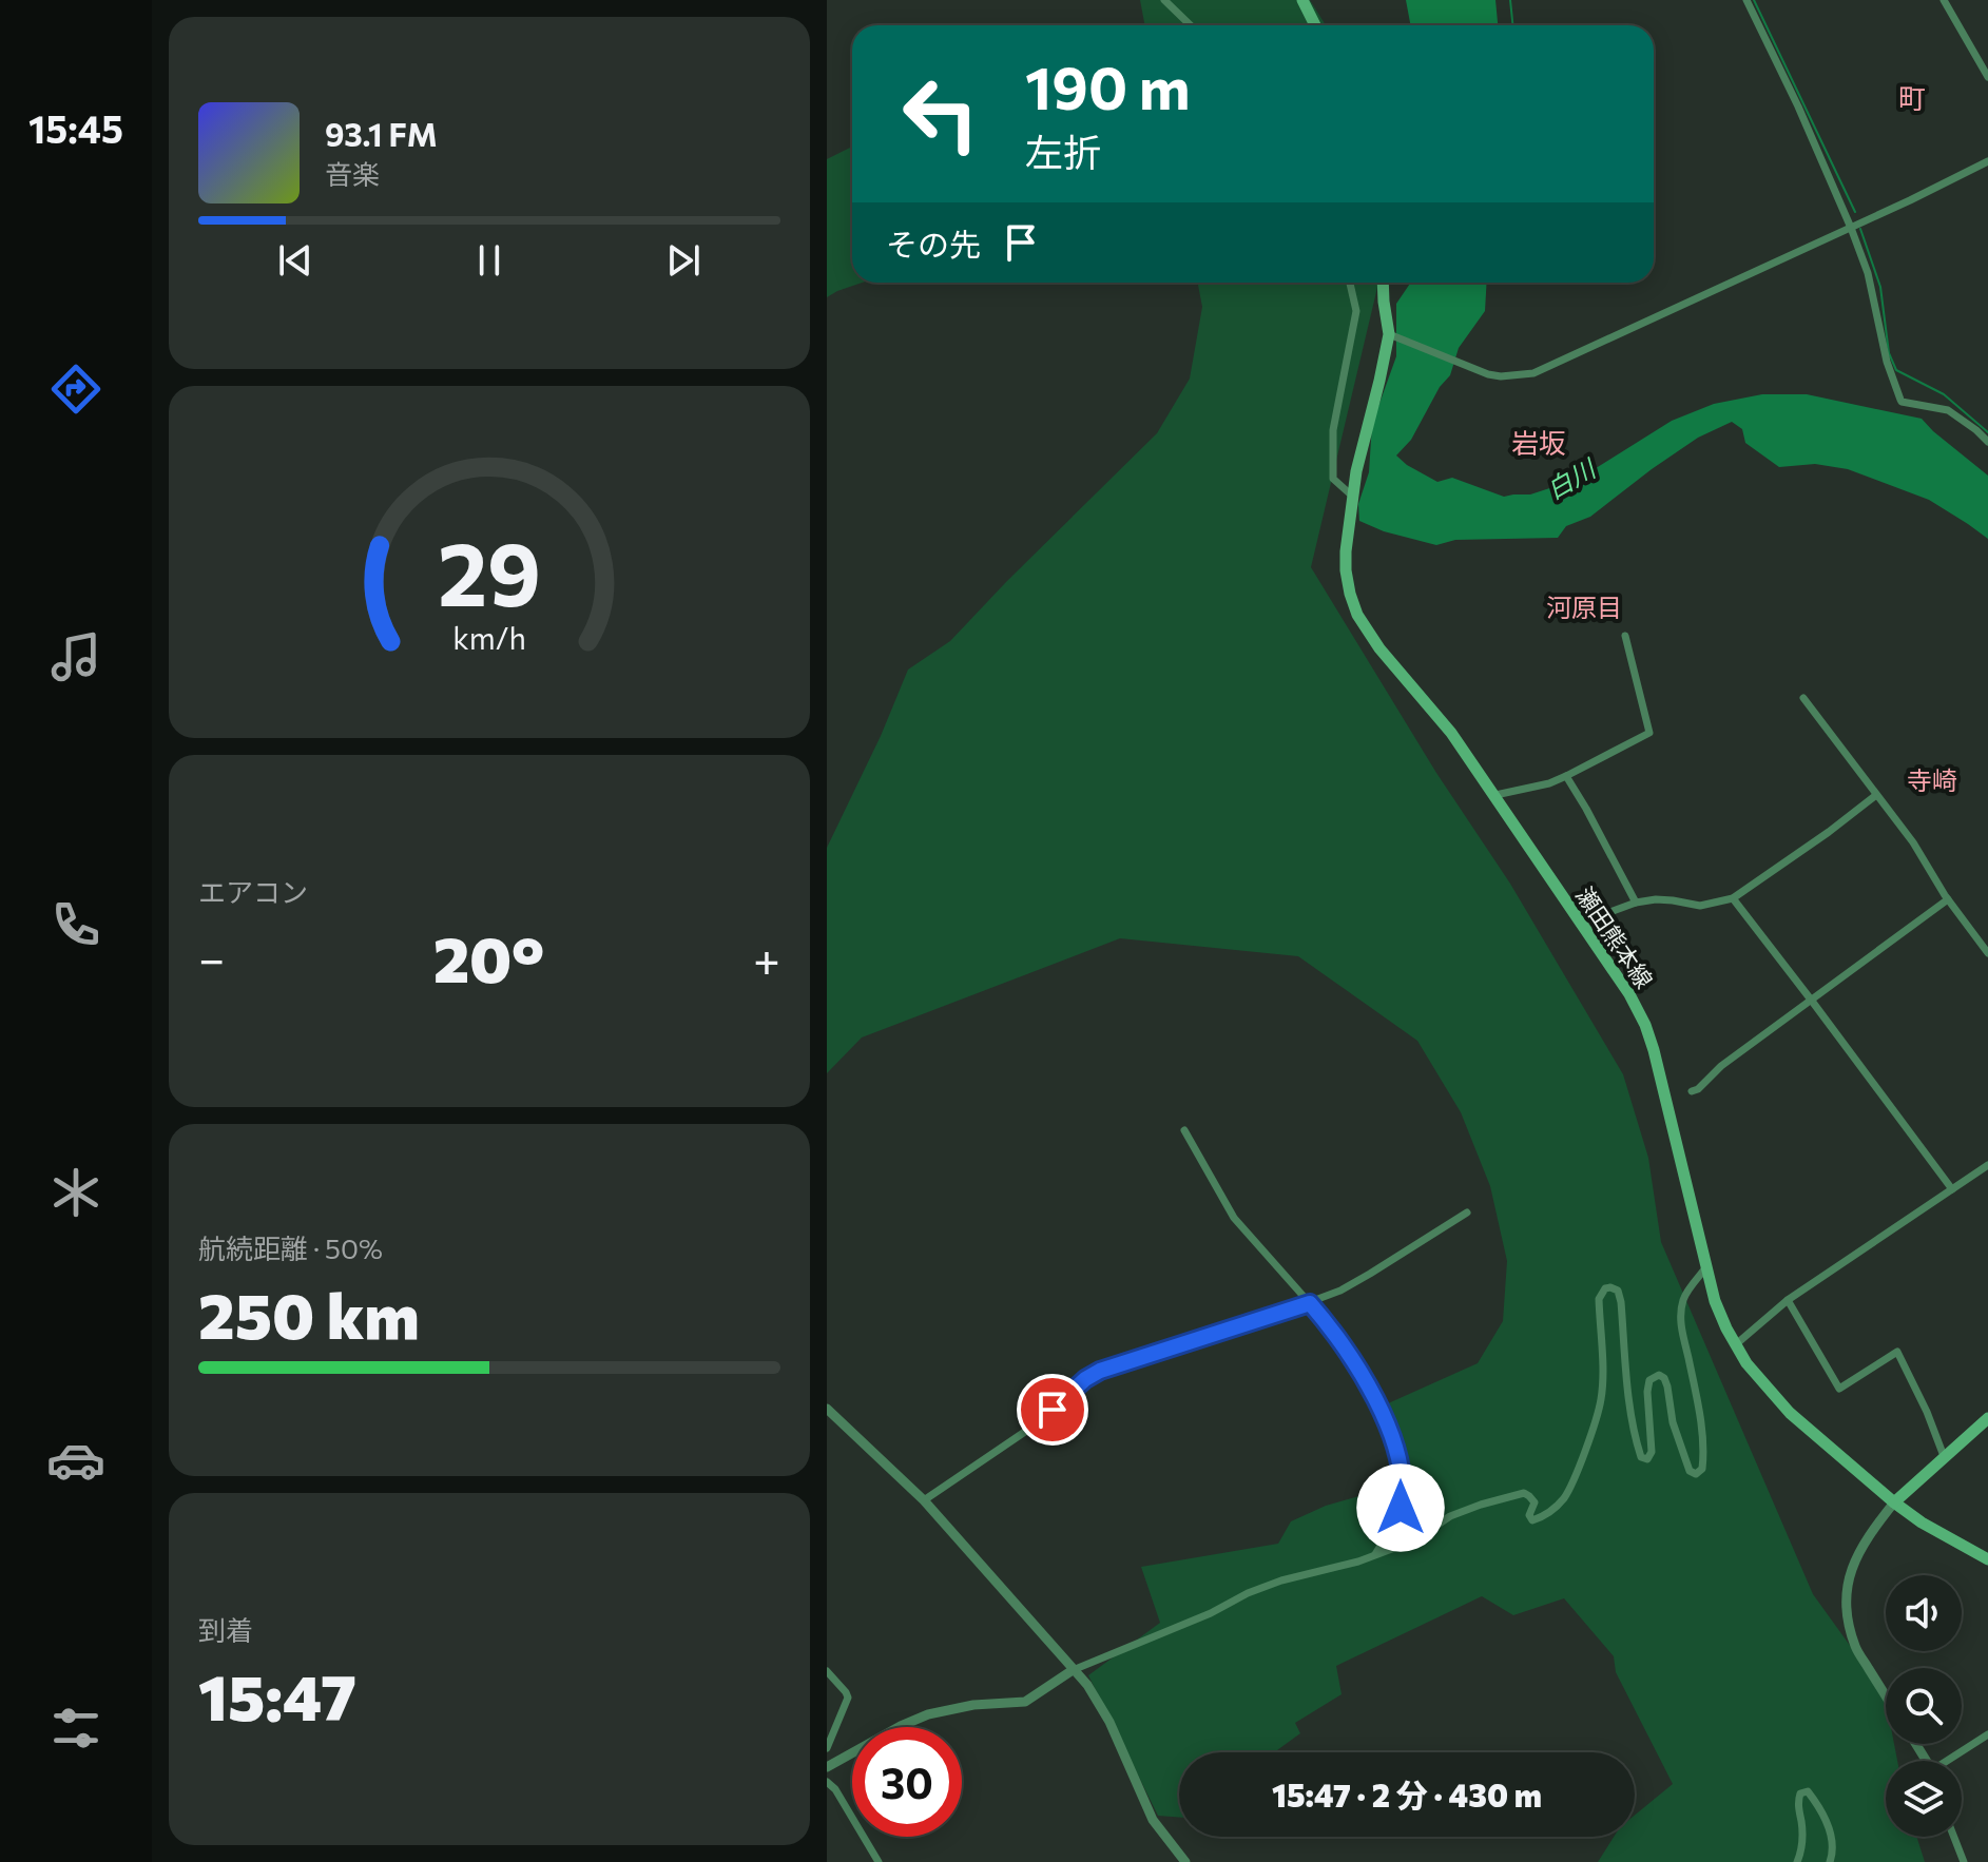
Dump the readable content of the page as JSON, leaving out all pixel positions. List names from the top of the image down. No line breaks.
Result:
{"streets":{"main road":["瀬田熊本線"]},"districts":["町","岩坂","河原目","寺崎"],"water":["白川"],"page":{"tabs":"15:45","turn":["190 m","左折"],"song":["93.1 FM","音楽"],"then":"その先","tile":["エアコン",["航続距離 · 50%","250 km"],["到着","15:47"]],"heat":["−","20°","+"],"limit":"30","trip":"15:47 · 2 分 · 430 m","gauge":["29","km/h"]}}
